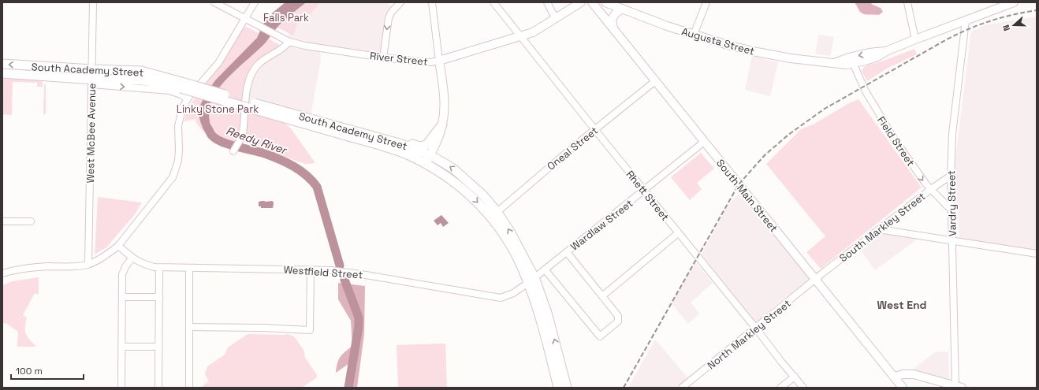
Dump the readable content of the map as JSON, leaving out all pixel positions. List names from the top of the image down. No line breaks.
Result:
{"streets":{"highway":["South Academy Street"],"main road":["Augusta Street","River Street","South Main Street"],"street":["West McBee Avenue","Field Street","Oneal Street","Rhett Street","Vardry Street","Wardlaw Street","South Markley Street","Westfield Street","North Markley Street"]},"crossings":[["Augusta Street","Field Street"],["Augusta Street","Vardry Street"],["River Street","Rhett Street"],["South Academy Street","West McBee Avenue"],["South Academy Street","Oneal Street"],["South Academy Street","Wardlaw Street"],["South Academy Street","Westfield Street"],["Field Street","Vardry Street"],["Field Street","South Markley Street"],["Oneal Street","Rhett Street"],["Oneal Street","South Main Street"],["Rhett Street","Wardlaw Street"],["Rhett Street","North Markley Street"],["South Main Street","Wardlaw Street"],["South Main Street","South Markley Street"],["South Main Street","North Markley Street"],["Vardry Street","South Markley Street"],["Wardlaw Street","Westfield Street"],["South Markley Street","North Markley Street"]],"one_way":["Field Street"],"districts":["West End"],"water":["Reedy River"],"parks":["Falls Park","Linky Stone Park"],"scale_bar":"100 m","north":"left"}
